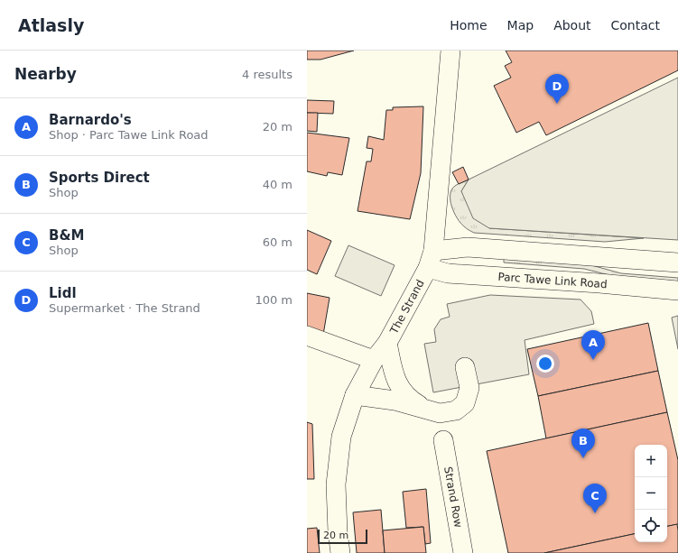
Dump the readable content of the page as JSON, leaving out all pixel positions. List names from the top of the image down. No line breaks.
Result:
{"streets":{"street":["Parc Tawe Link Road","The Strand","Strand Row"]},"crossings":[["Parc Tawe Link Road","The Strand"]],"scale_bar":"20 m","page":{"header":"Atlasly","nav":["Home","Map","About","Contact"],"heading":["Nearby","4 results"],"pins":["D","A","B","C"],"list":[{"mark":"A","name":"Barnardo's","note":"Shop · Parc Tawe Link Road","value":"20 m"},{"mark":"B","name":"Sports Direct","note":"Shop","value":"40 m"},{"mark":"C","name":"B&M","note":"Shop","value":"60 m"},{"mark":"D","name":"Lidl","note":"Supermarket · The Strand","value":"100 m"}],"map_buttons":["+","−"],"scale":"20 m"}}
